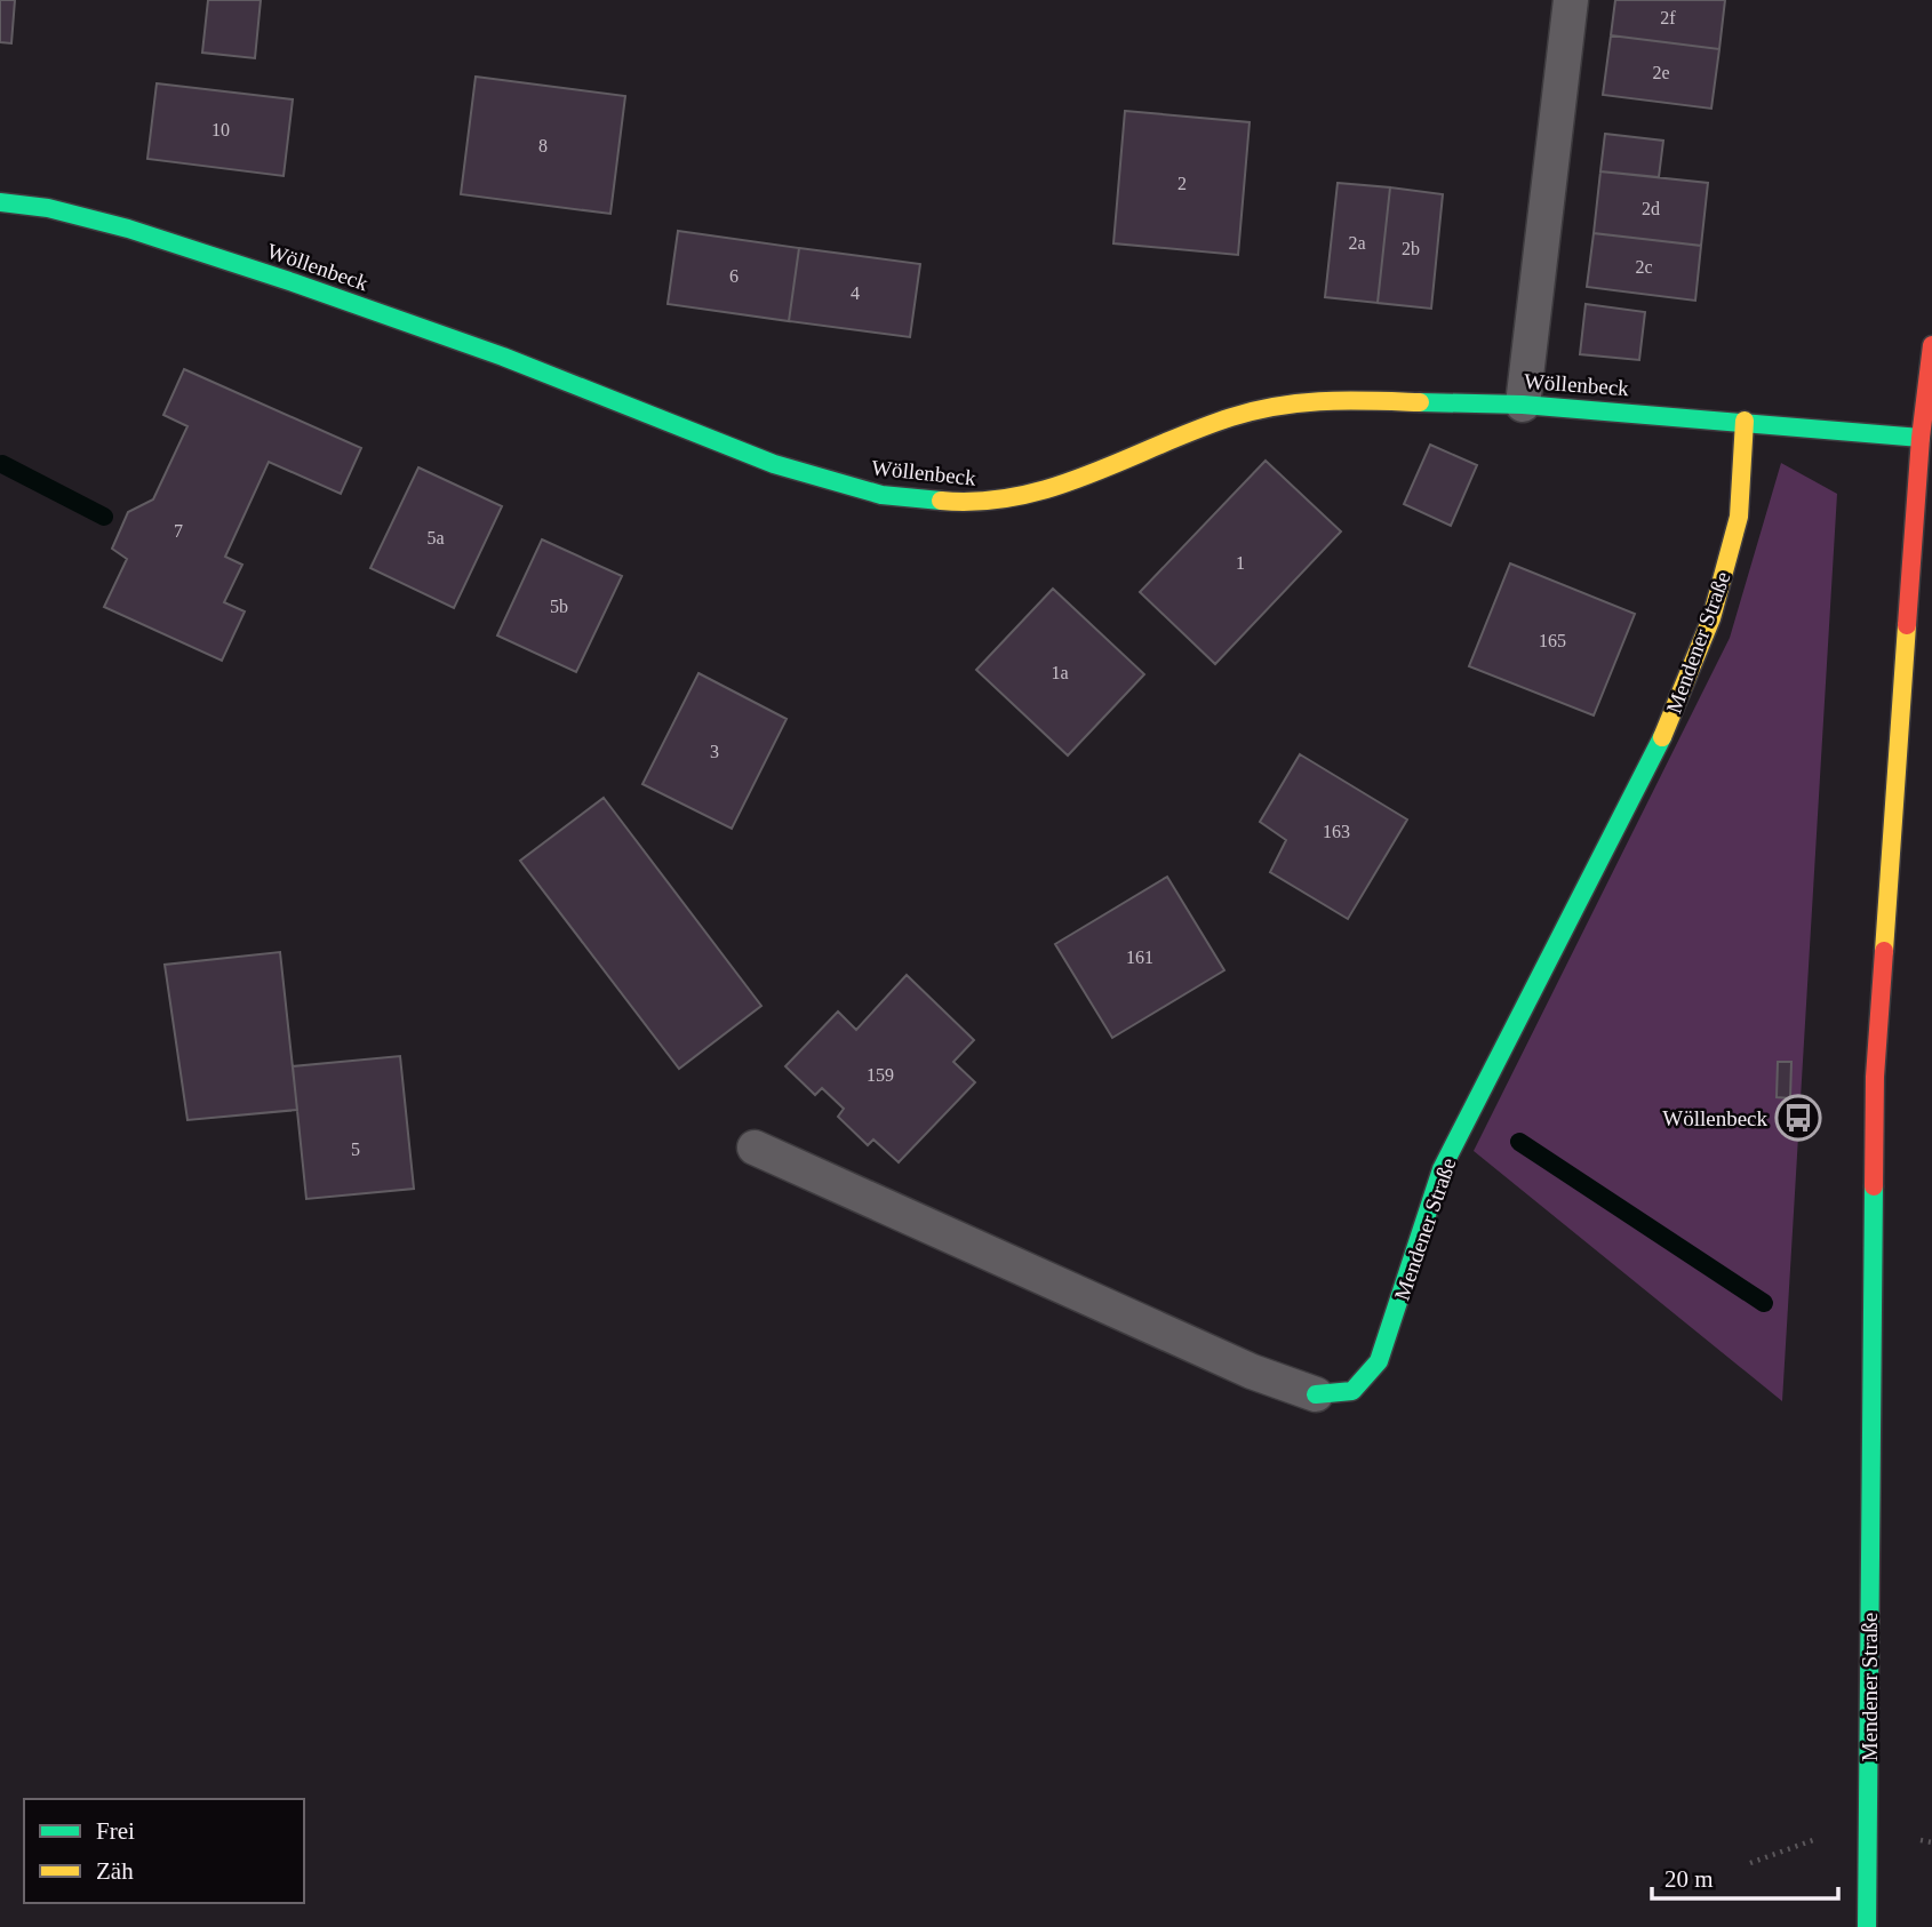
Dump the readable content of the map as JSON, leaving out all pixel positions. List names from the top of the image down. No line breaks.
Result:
{"streets":{"street":["Wöllenbeck","Mendener Straße"]},"crossings":[["Wöllenbeck","Mendener Straße"]],"places":{"bus stop":["Wöllenbeck"]},"house_numbers":["2f","2e","10","8","2","2d","2a","2b","2c","6","4","7","5a","1","5b","165","1a","3","163","161","159","5"],"legend":["Frei","Zäh"],"scale_bar":"20 m"}
